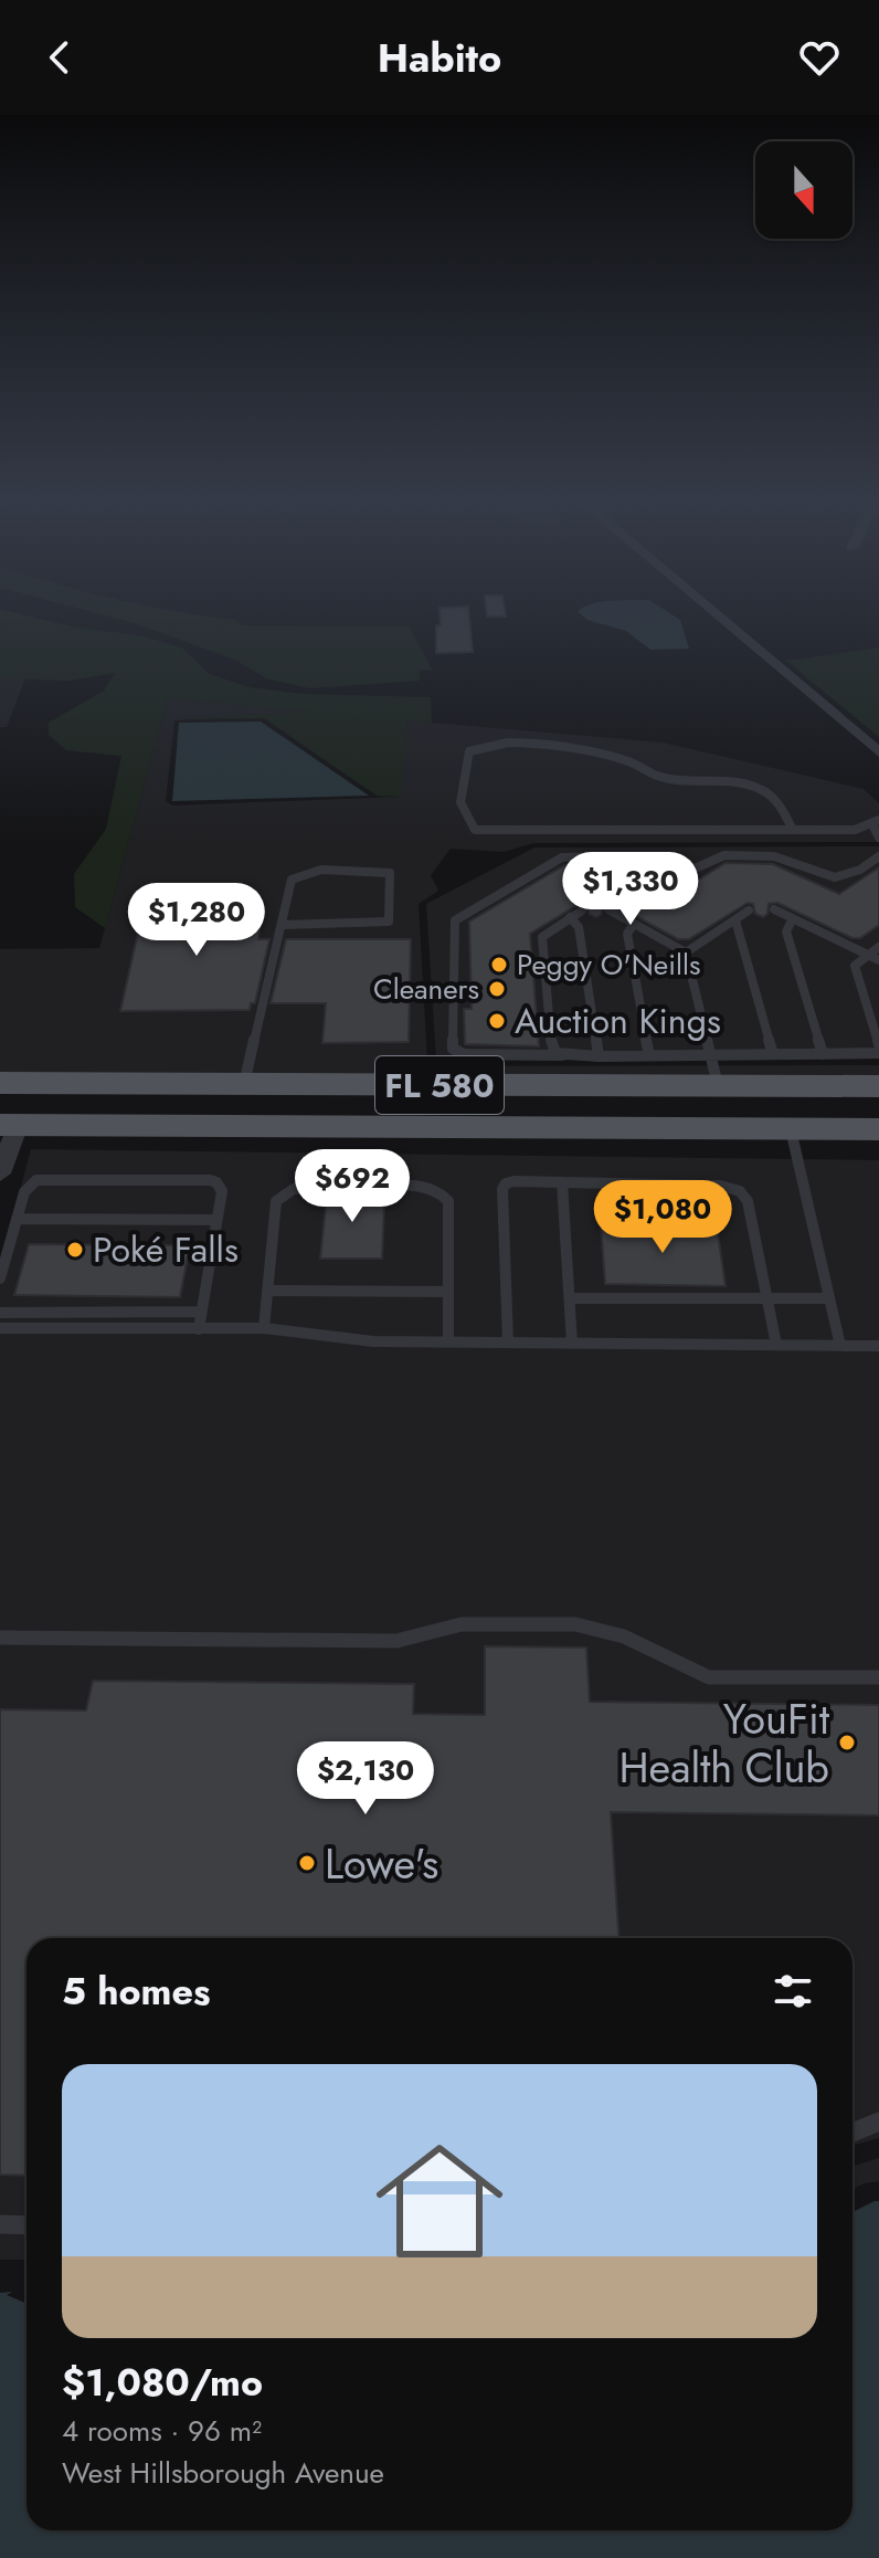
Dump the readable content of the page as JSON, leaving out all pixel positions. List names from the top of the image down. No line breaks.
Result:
{"streets":{"main road":["FL 580"]},"places":["Peggy O'Neills","Cleaners","Auction Kings","Poké Falls","YouFit Health Club","Lowe's"],"north":"bottom","page":{"header":"Habito","price":["$1,330","$1,280","$692","$1,080","$2,130"],"heading":"5 homes","list":[{"name":"$1,080/mo","note":"4 rooms · 96 m² · West Hillsborough Avenue"}]}}
